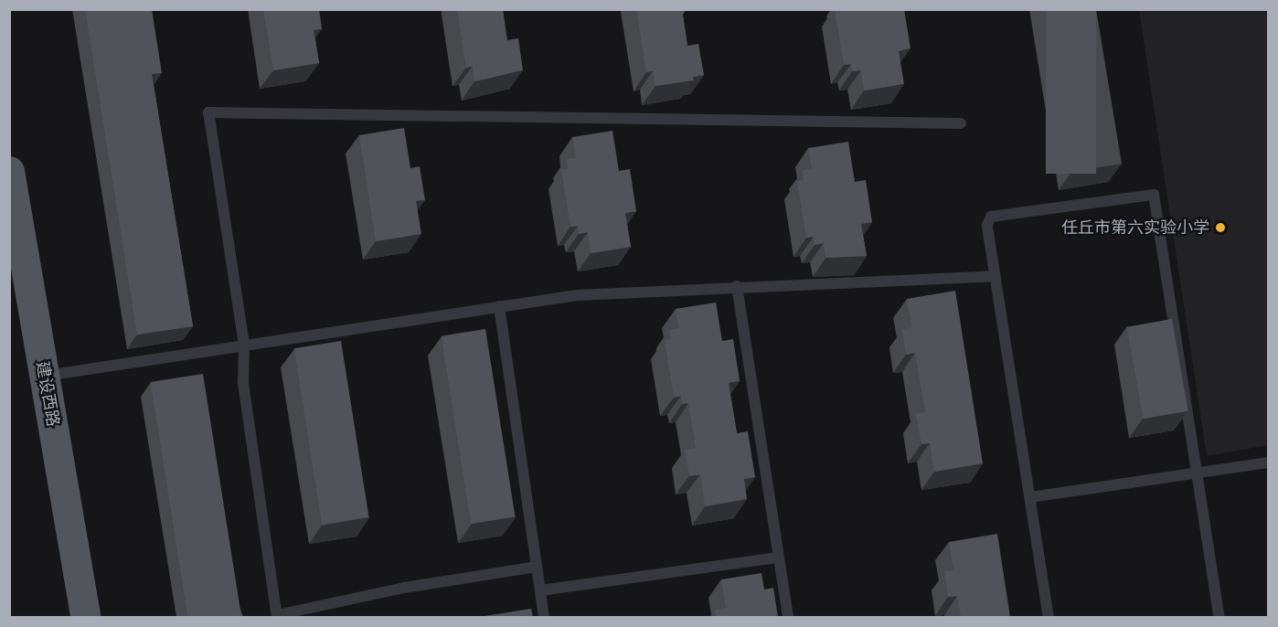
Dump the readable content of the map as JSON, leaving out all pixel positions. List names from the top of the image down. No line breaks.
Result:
{"streets":{"main road":["建设西路"]},"places":["任丘市第六实验小学"]}
